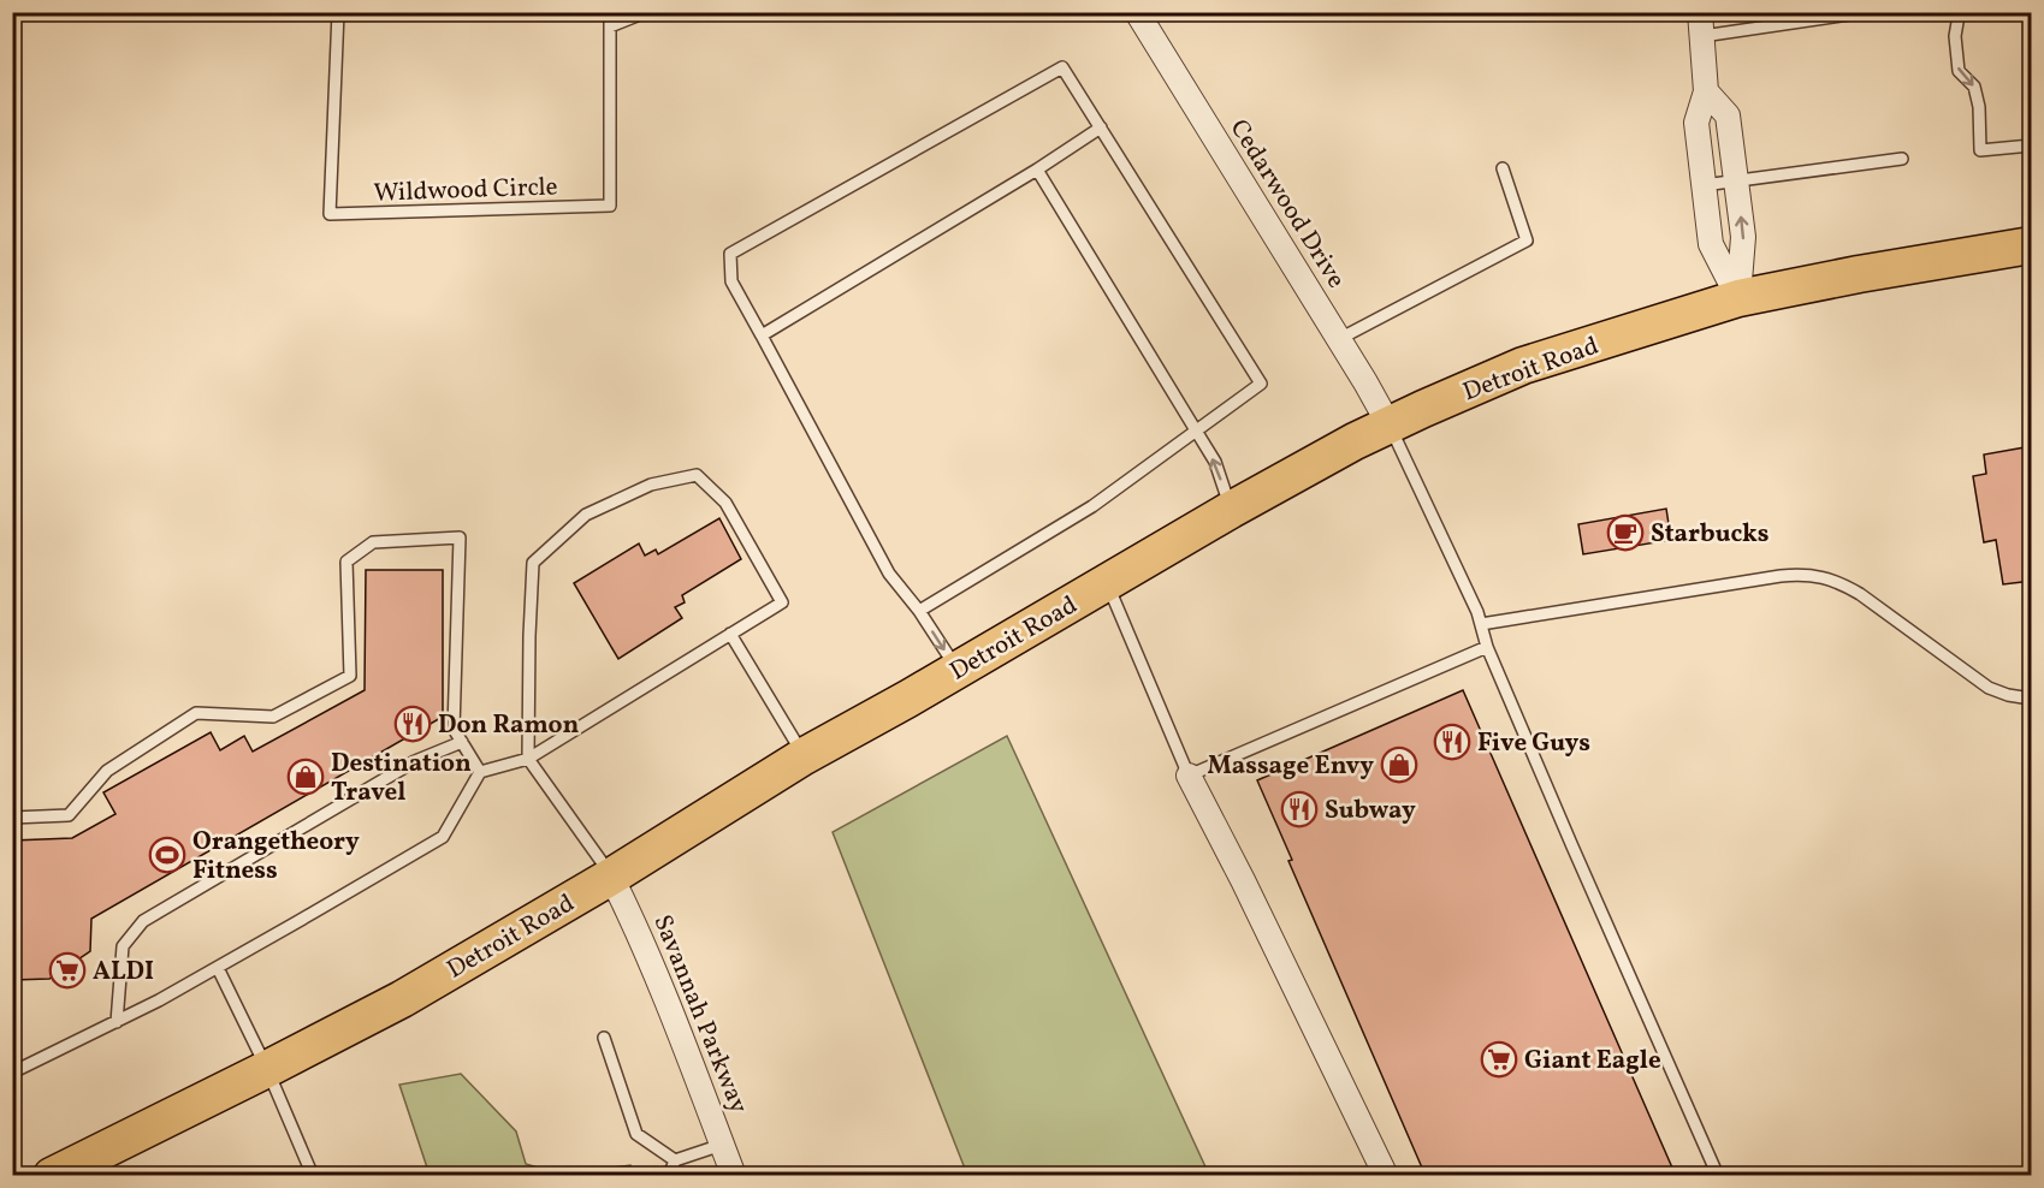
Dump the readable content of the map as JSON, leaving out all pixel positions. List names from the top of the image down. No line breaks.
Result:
{"streets":{"main road":["Detroit Road"],"street":["Cedarwood Drive","Savannah Parkway"],"lane":["Wildwood Circle"]},"crossings":[["Cedarwood Drive","Detroit Road"],["Detroit Road","Savannah Parkway"]],"places":{"cafe":["Starbucks"],"restaurant":["Don Ramon","Five Guys","Subway"],"shop":["Massage Envy","Destination Travel"],"sports":["Orangetheory Fitness"],"supermarket":["ALDI","Giant Eagle"]}}
